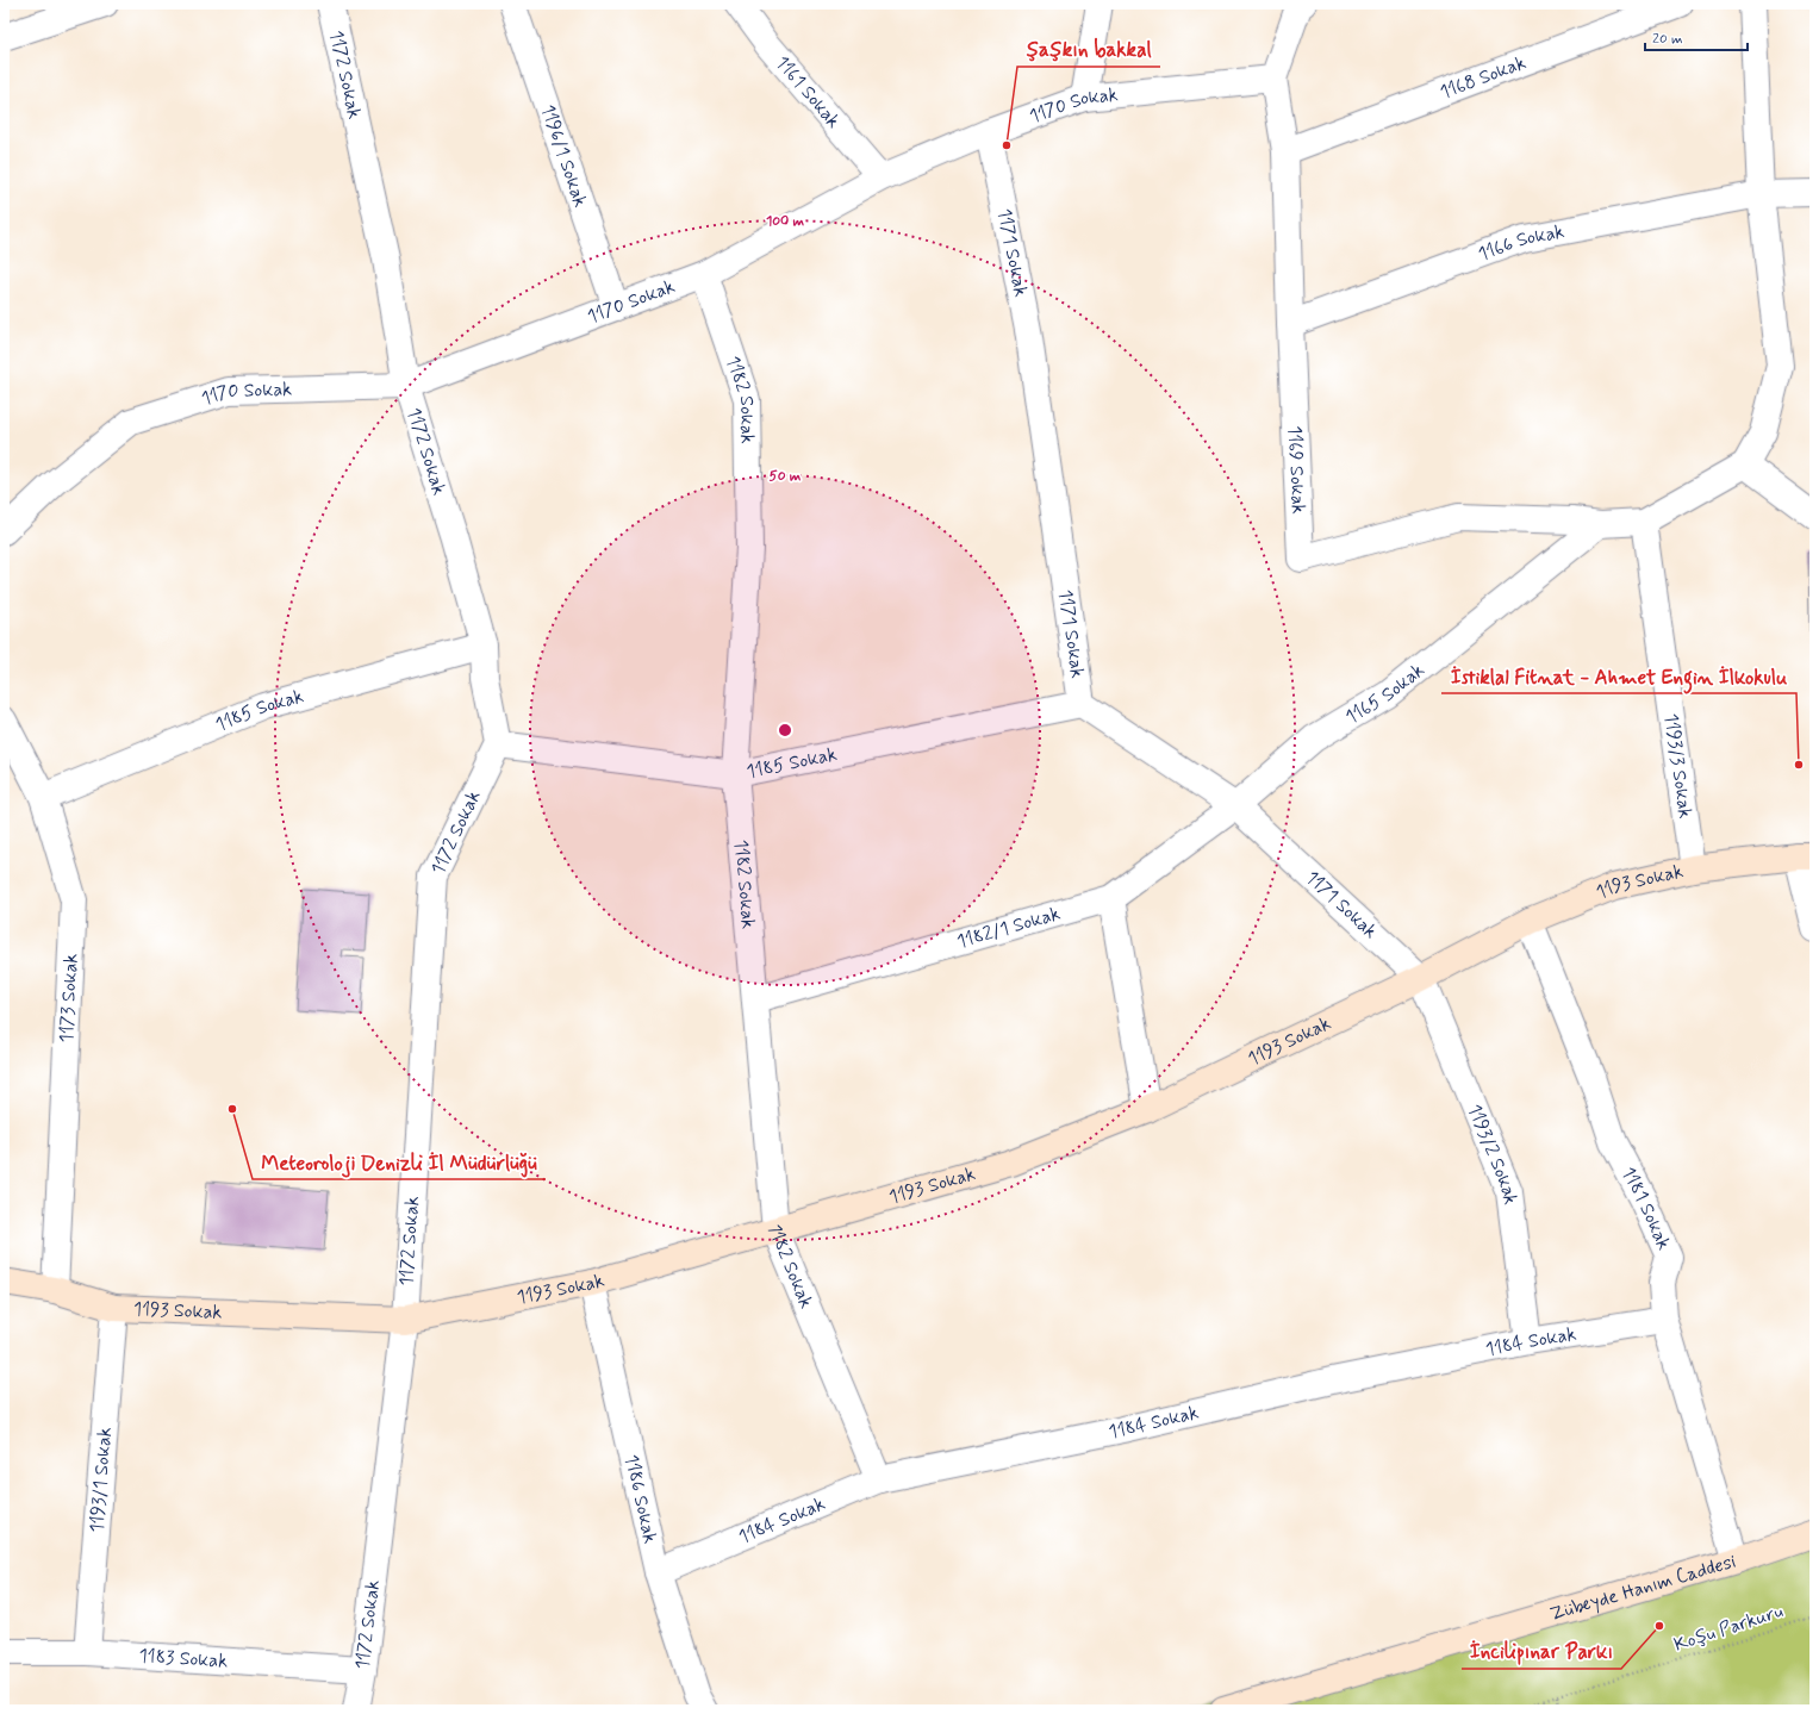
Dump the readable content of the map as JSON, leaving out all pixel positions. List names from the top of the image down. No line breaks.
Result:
{"streets":{"street":["1172 Sokak","1168 Sokak","1161 Sokak","1170 Sokak","1196/1 Sokak","1166 Sokak","1171 Sokak","1182 Sokak","1169 Sokak","1165 Sokak","1185 Sokak","1193/3 Sokak","1193 Sokak","1182/1 Sokak","1173 Sokak","1193/2 Sokak","1181 Sokak","1184 Sokak","1193/1 Sokak","1186 Sokak","Zübeyde Hanım Caddesi","1183 Sokak"],"path":["Koşu Parkuru"]},"crossings":[["1172 Sokak","1170 Sokak"],["1172 Sokak","1185 Sokak"],["1172 Sokak","1193 Sokak"],["1172 Sokak","1183 Sokak"],["1168 Sokak","1169 Sokak"],["1161 Sokak","1170 Sokak"],["1170 Sokak","1196/1 Sokak"],["1170 Sokak","1171 Sokak"],["1170 Sokak","1182 Sokak"],["1170 Sokak","1169 Sokak"],["1166 Sokak","1169 Sokak"],["1171 Sokak","1165 Sokak"],["1171 Sokak","1185 Sokak"],["1171 Sokak","1193 Sokak"],["1171 Sokak","1182/1 Sokak"],["1171 Sokak","1193/2 Sokak"],["1182 Sokak","1185 Sokak"],["1182 Sokak","1193 Sokak"],["1182 Sokak","1182/1 Sokak"],["1182 Sokak","1184 Sokak"],["1169 Sokak","1165 Sokak"],["1165 Sokak","1182/1 Sokak"],["1185 Sokak","1173 Sokak"],["1193/3 Sokak","1193 Sokak"],["1193 Sokak","1173 Sokak"],["1193 Sokak","1193/2 Sokak"],["1193 Sokak","1181 Sokak"],["1193 Sokak","1193/1 Sokak"],["1193 Sokak","1186 Sokak"],["1193/2 Sokak","1184 Sokak"],["1181 Sokak","1184 Sokak"],["1181 Sokak","Zübeyde Hanım Caddesi"],["1184 Sokak","1186 Sokak"],["1193/1 Sokak","1183 Sokak"]],"places":["şaşkın bakkal","İstiklal Fitnat - Ahmet Engin İlkokulu","Meteoroloji Denizli İl Müdürlüğü","İncilipınar Parkı"],"scale_bar":"20 m","rings":["100 m","50 m"]}
